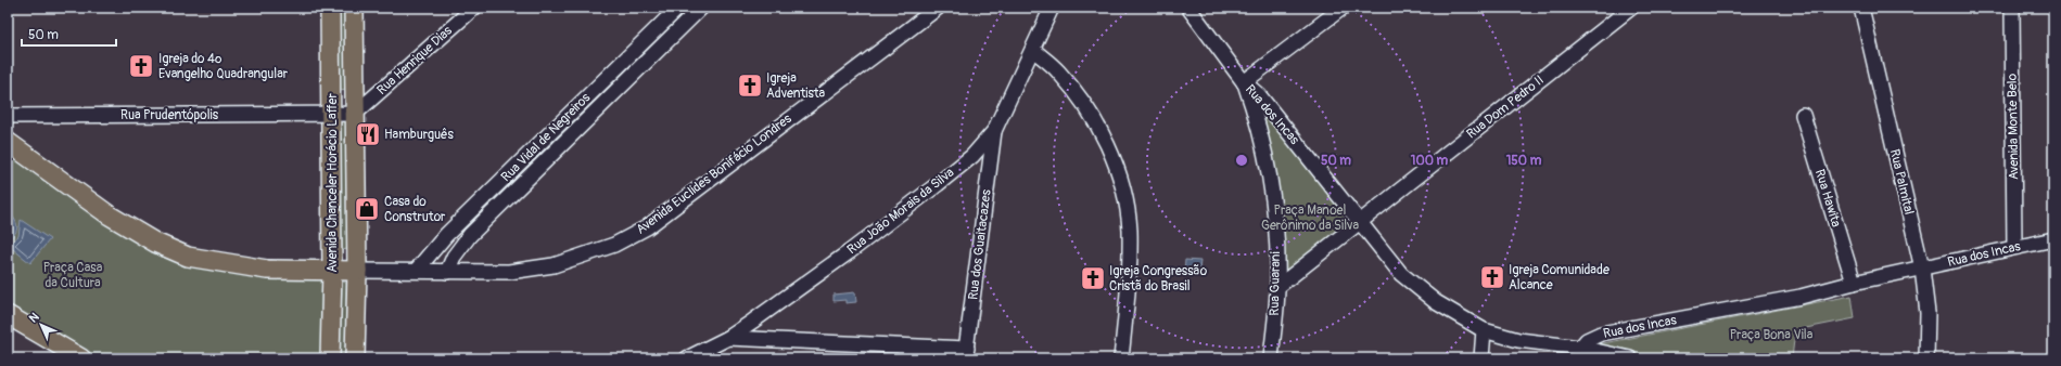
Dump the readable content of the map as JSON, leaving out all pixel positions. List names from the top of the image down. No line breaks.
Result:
{"streets":{"main road":["Avenida Chanceler Horácio Laffer"],"street":["Rua Henrique Dias","Rua Dom Pedro II","Rua Prudentópolis","Rua dos Incas","Avenida Monte Belo","Rua Vidal de Negreiros","Avenida Euclides Bonifácio Londres","Rua Palmital","Rua Hawita","Rua João Morais da Silva","Rua dos Guaitacazes","Rua Guarani"]},"crossings":[["Rua Henrique Dias","Rua Prudentópolis"],["Rua Henrique Dias","Avenida Chanceler Horácio Laffer"],["Rua Dom Pedro II","Rua dos Incas"],["Rua Dom Pedro II","Rua Guarani"],["Rua Prudentópolis","Avenida Chanceler Horácio Laffer"],["Rua dos Incas","Avenida Monte Belo"],["Rua dos Incas","Rua Palmital"],["Rua dos Incas","Rua Hawita"],["Rua dos Incas","Rua Guarani"],["Rua Vidal de Negreiros","Avenida Euclides Bonifácio Londres"],["Avenida Euclides Bonifácio Londres","Avenida Chanceler Horácio Laffer"],["Rua João Morais da Silva","Rua dos Guaitacazes"]],"parks":["Praça Manoel Gerônimo da Silva","Praça Casa da Cultura","Praça Bona Vila"],"places":{"church":["Igreja do 4º Evangelho Quadrangular","Igreja Adventista","Igreja Comunidade Alcance","Igreja Congressão Cristã do Brasil"],"restaurant":["Hamburguês"],"shop":["Casa do Construtor"]},"scale_bar":"50 m","north":"top left","rings":["50 m","100 m","150 m"]}
